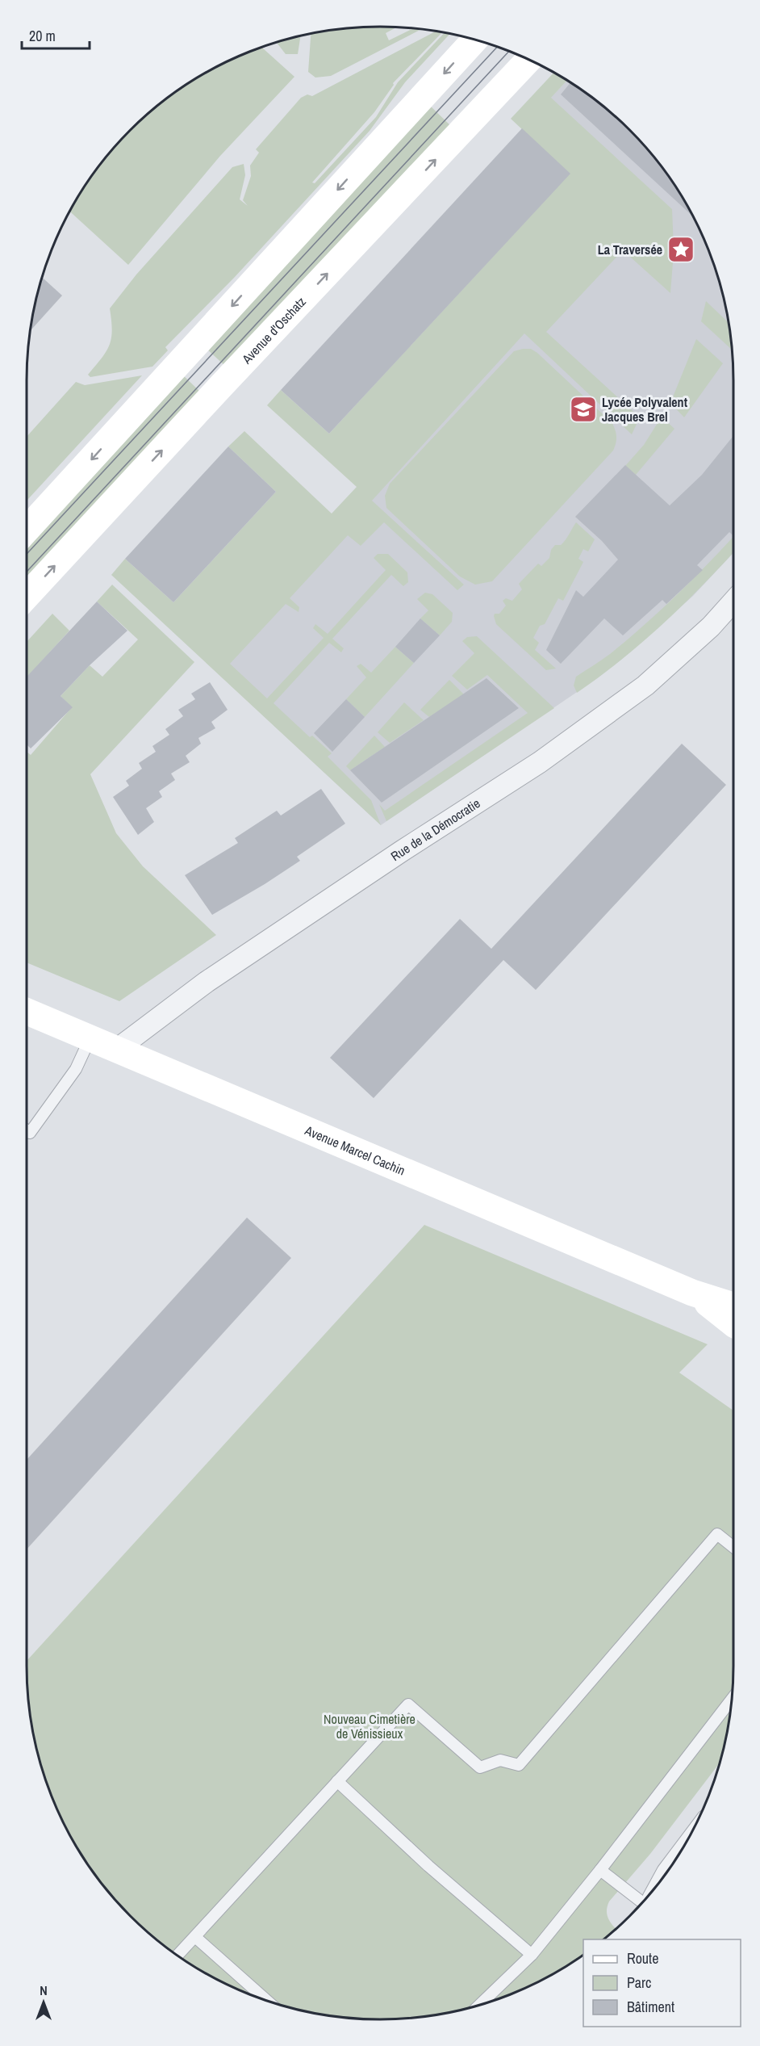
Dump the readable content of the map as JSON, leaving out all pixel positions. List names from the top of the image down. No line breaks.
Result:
{"streets":{"street":["Avenue d'Oschatz","Rue de la Démocratie","Avenue Marcel Cachin"]},"crossings":[["Rue de la Démocratie","Avenue Marcel Cachin"]],"parks":["Nouveau Cimetière de Vénissieux"],"places":{"place":["La Traversée"],"school or university":["Lycée Polyvalent Jacques Brel"]},"legend":["Route","Parc","Bâtiment"],"scale_bar":"20 m","north":"top"}
